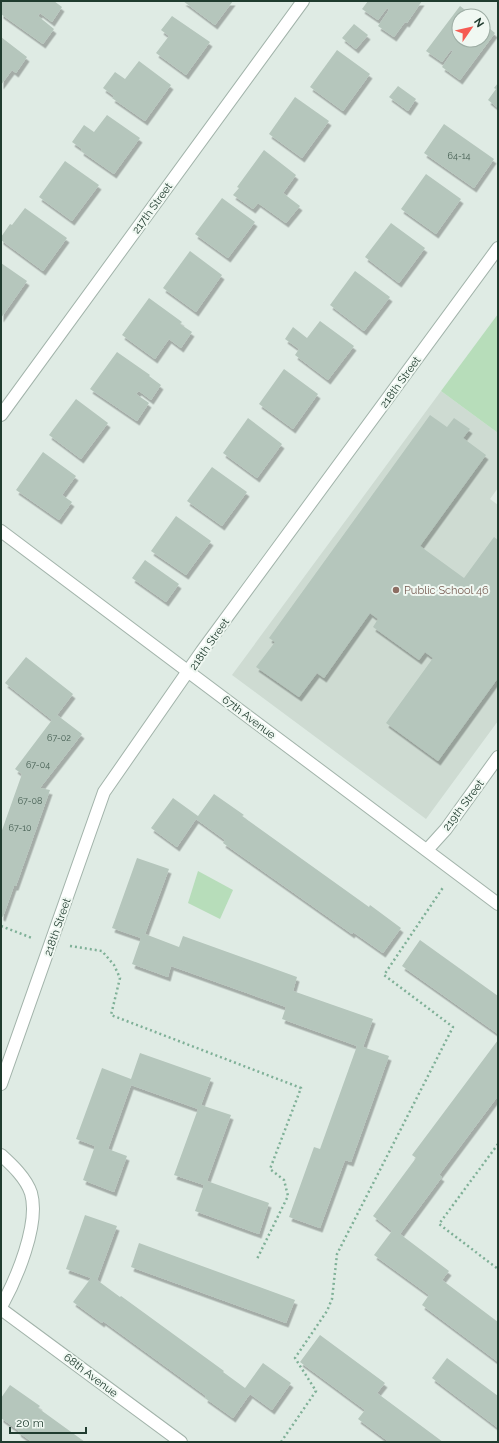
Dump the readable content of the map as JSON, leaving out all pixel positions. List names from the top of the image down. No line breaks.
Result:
{"streets":{"street":["217th Street","218th Street","67th Avenue","219th Street","68th Avenue"]},"crossings":[["218th Street","67th Avenue"],["67th Avenue","219th Street"]],"places":["Public School 46"],"house_numbers":["64-14","67-02","67-04","67-08","67-10"],"scale_bar":"20 m","north":"top right"}
